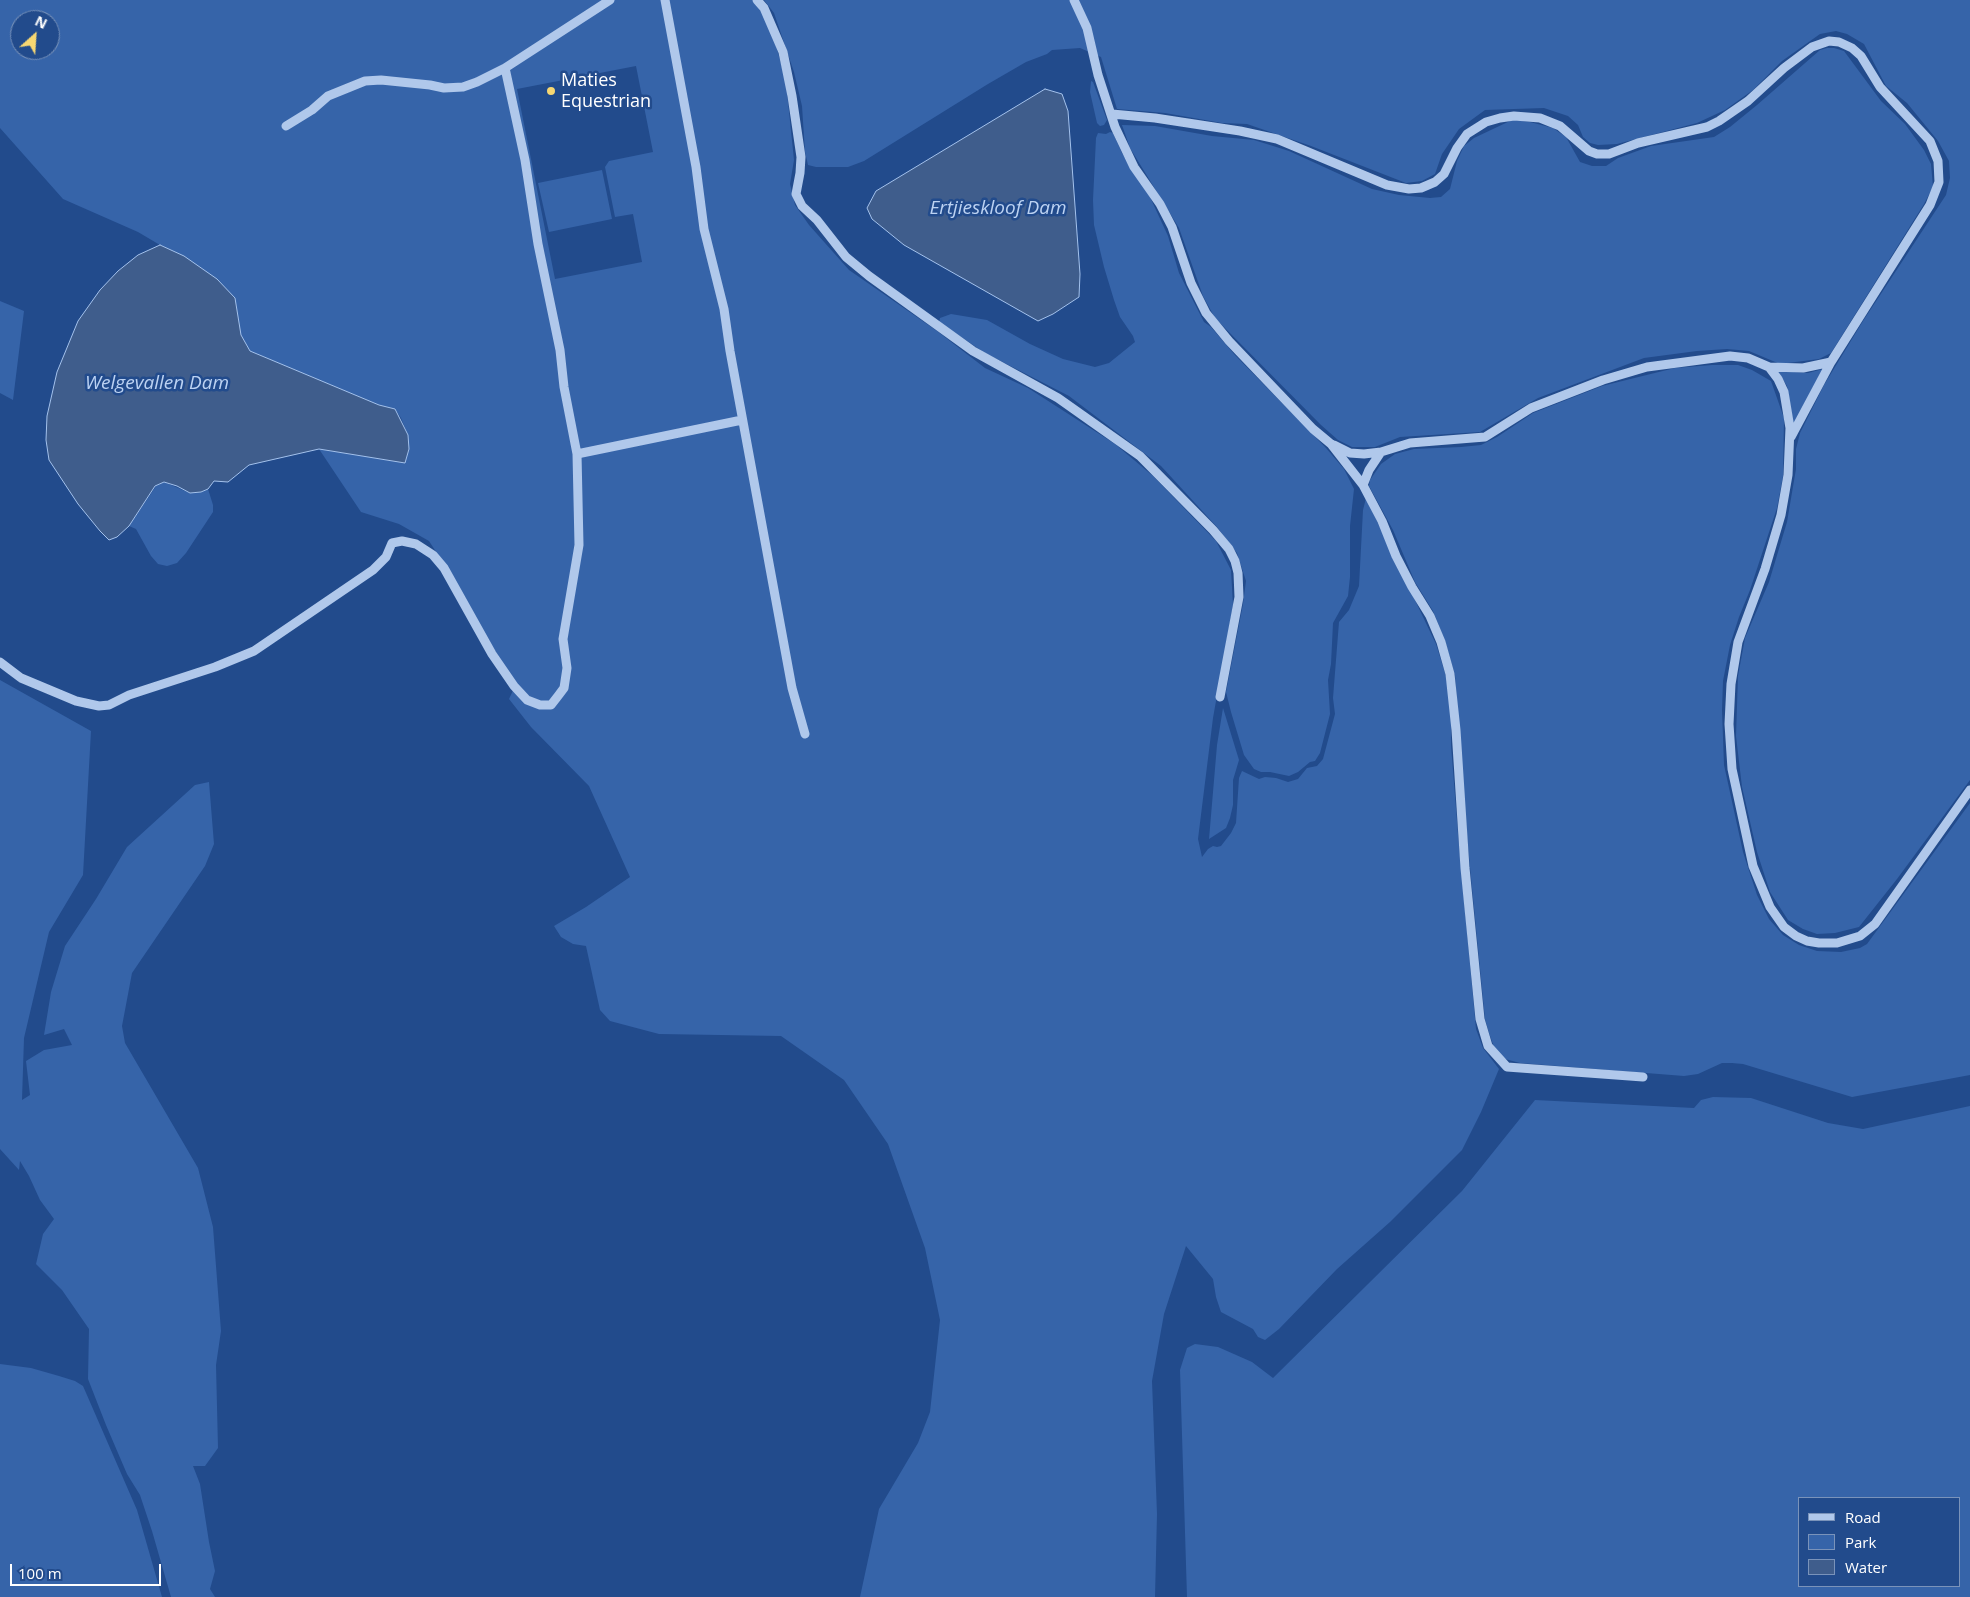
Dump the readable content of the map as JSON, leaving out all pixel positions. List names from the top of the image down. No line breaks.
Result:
{"water":["Ertjieskloof Dam","Welgevallen Dam"],"places":["Maties Equestrian"],"legend":["Road","Park","Water"],"scale_bar":"100 m","north":"top right"}
